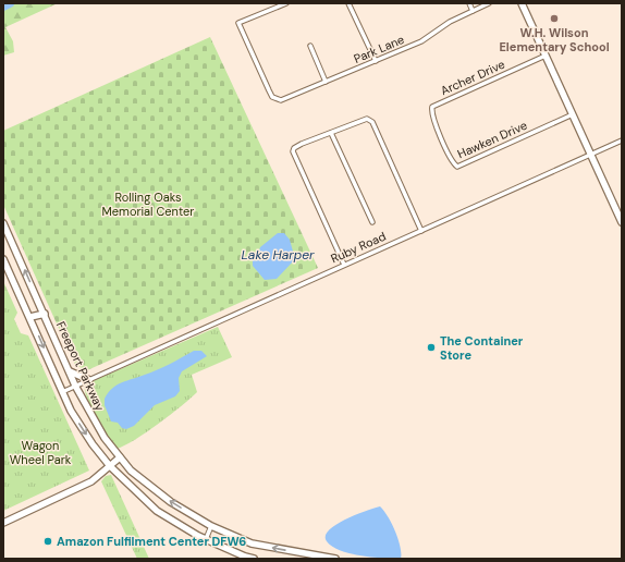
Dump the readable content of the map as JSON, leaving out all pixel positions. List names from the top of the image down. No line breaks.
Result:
{"streets":{"main road":["Freeport Parkway"],"street":["Park Lane","Archer Drive","Hawken Drive","Ruby Road"]},"crossings":[["Archer Drive","Hawken Drive"],["Ruby Road","Freeport Parkway"]],"water":["Lake Harper"],"parks":["Rolling Oaks Memorial Center","Wagon Wheel Park"],"places":["W.H. Wilson Elementary School","The Container Store","Amazon Fulfilment Center DFW6"]}
